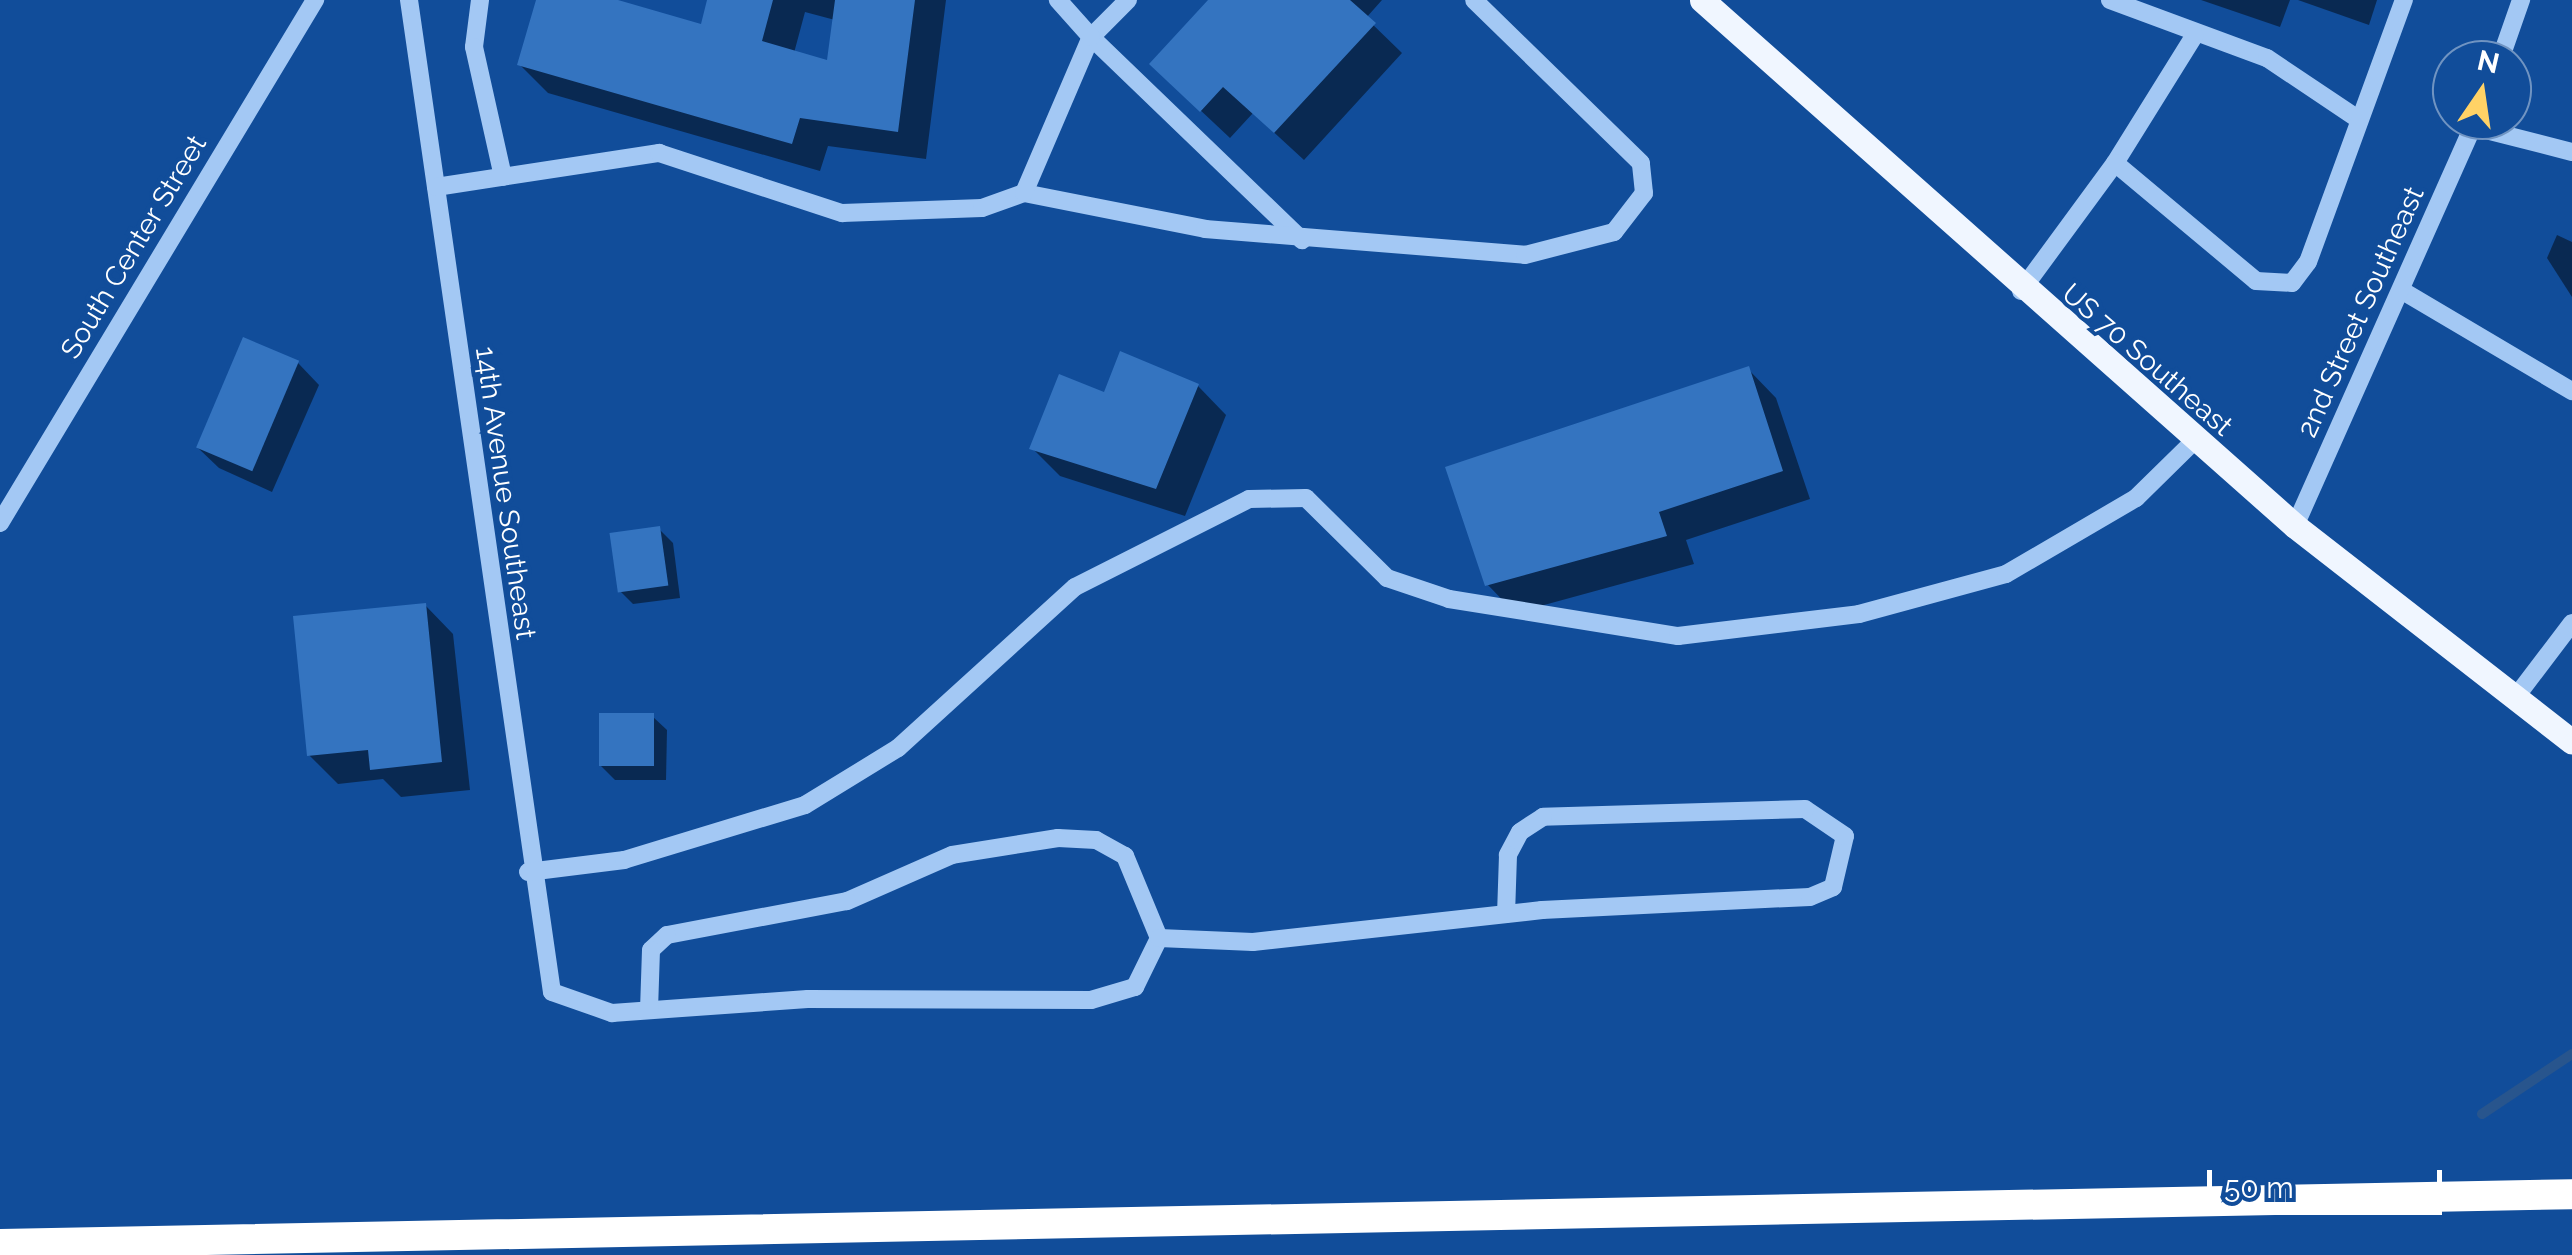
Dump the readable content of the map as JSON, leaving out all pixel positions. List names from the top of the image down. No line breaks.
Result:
{"streets":{"main road":["US 70 Southeast"],"street":["South Center Street","2nd Street Southeast","14th Avenue Southeast"]},"crossings":[["2nd Street Southeast","US 70 Southeast"]],"scale_bar":"50 m","north":"top"}
